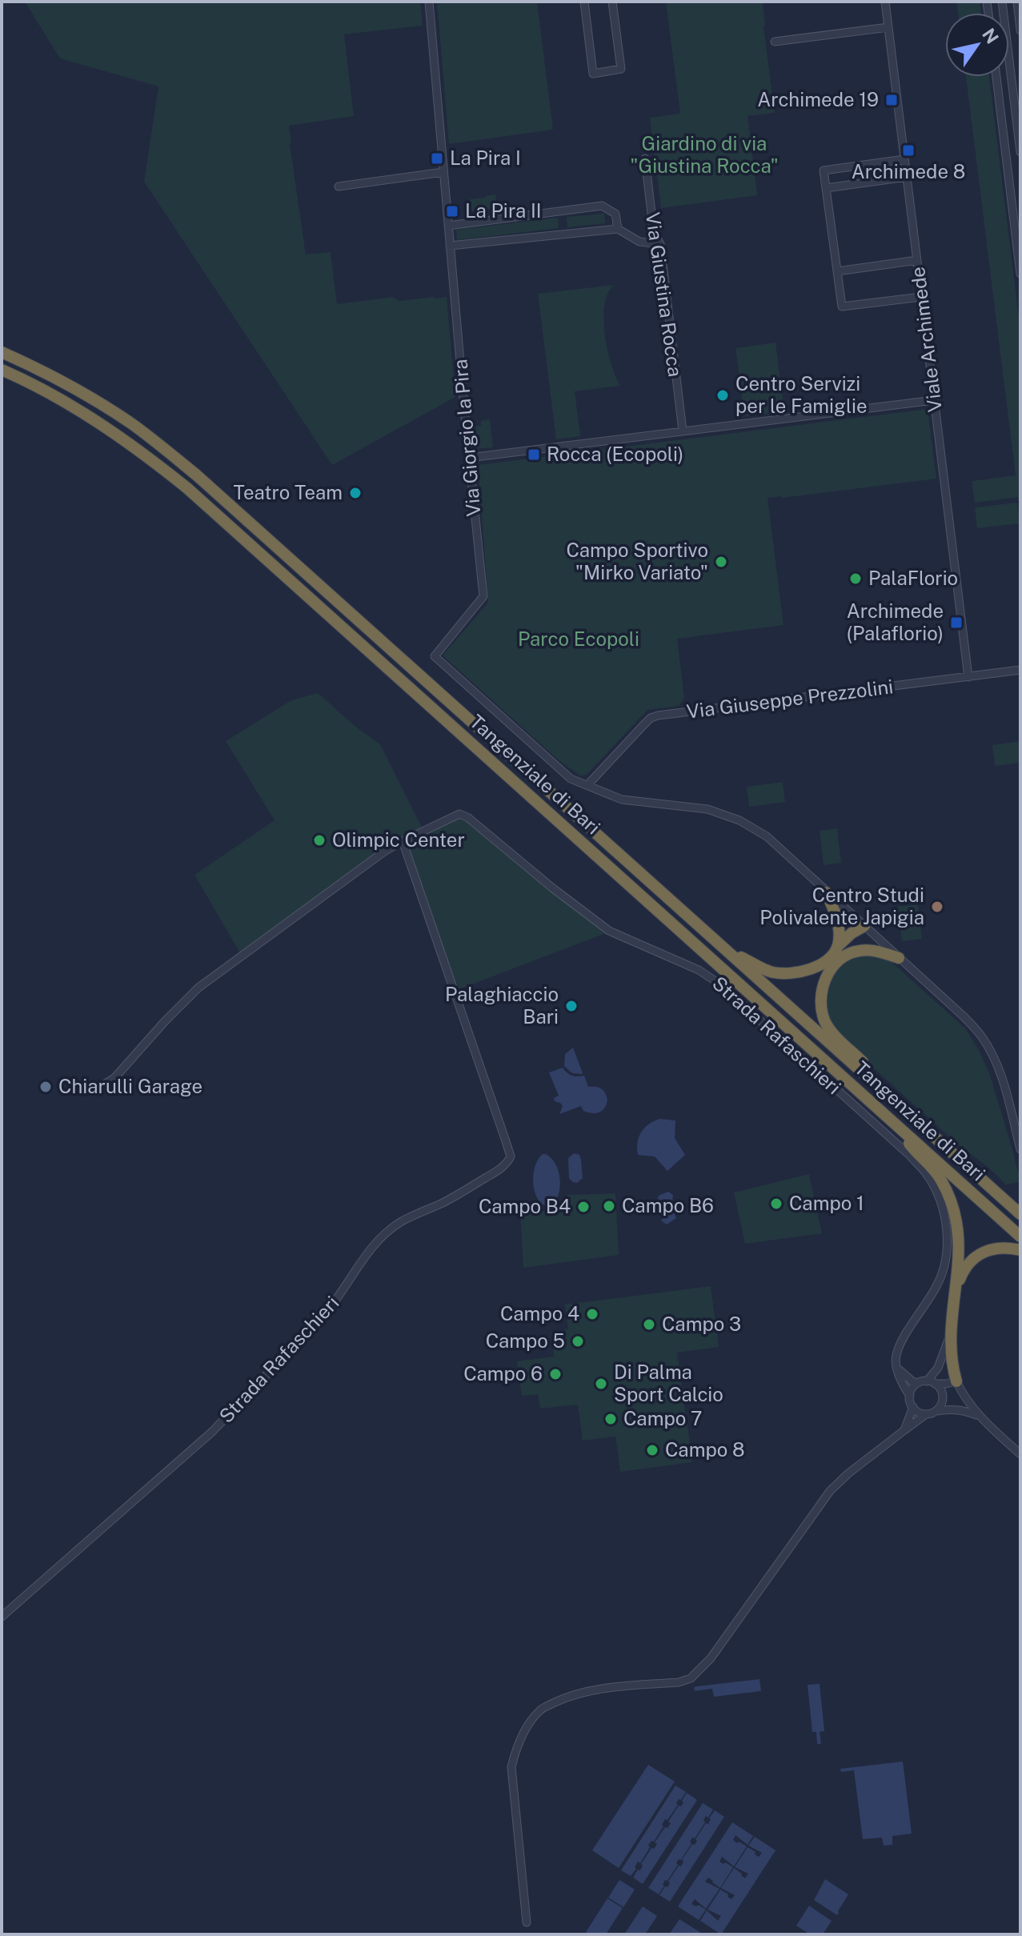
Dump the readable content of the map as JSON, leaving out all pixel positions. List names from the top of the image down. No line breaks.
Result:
{"streets":{"highway":["Tangenziale di Bari"],"street":["Via Giustina Rocca","Viale Archimede","Via Giorgio la Pira","Via Giuseppe Prezzolini","Strada Rafaschieri"]},"crossings":[["Viale Archimede","Via Giuseppe Prezzolini"],["Via Giorgio la Pira","Via Giuseppe Prezzolini"]],"parks":["Giardino di via \"Giustina Rocca\"","Parco Ecopoli"],"places":{"transit":["Archimede 19","Archimede 8","La Pira I","La Pira II","Rocca (Ecopoli)","Archimede (Palaflorio)"],"other":["Centro Servizi per le Famiglie","Teatro Team","Campo Sportivo \"Mirko Variato\"","PalaFlorio","Olimpic Center","Centro Studi Polivalente Japigia","Palaghiaccio Bari","Chiarulli Garage","Campo 1","Campo B6","Campo B4","Campo 4","Campo 3","Campo 5","Campo 6","Di Palma Sport Calcio","Campo 7","Campo 8"]},"north":"top right"}
